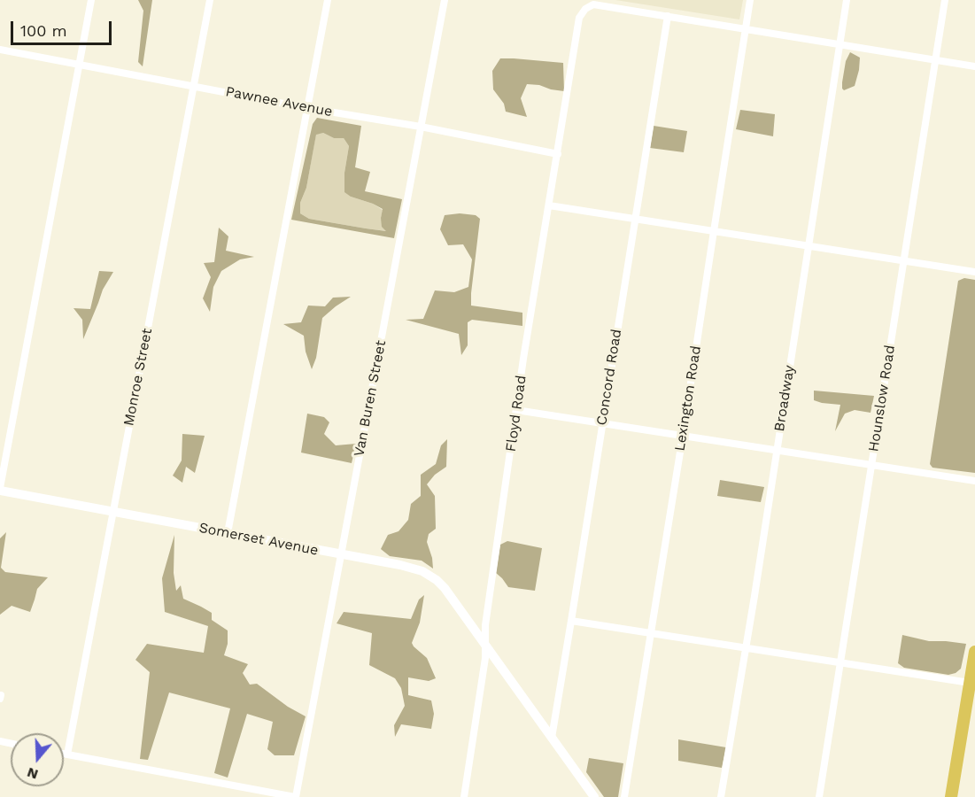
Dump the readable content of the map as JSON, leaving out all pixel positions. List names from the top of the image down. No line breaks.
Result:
{"streets":{"street":["Pawnee Avenue","Monroe Street","Concord Road","Van Buren Street","Lexington Road","Broadway","Hounslow Road","Floyd Road","Somerset Avenue"]},"crossings":[["Pawnee Avenue","Monroe Street"],["Pawnee Avenue","Van Buren Street"],["Pawnee Avenue","Floyd Road"],["Monroe Street","Somerset Avenue"],["Concord Road","Floyd Road"],["Van Buren Street","Somerset Avenue"],["Floyd Road","Somerset Avenue"]],"scale_bar":"100 m","north":"bottom"}
